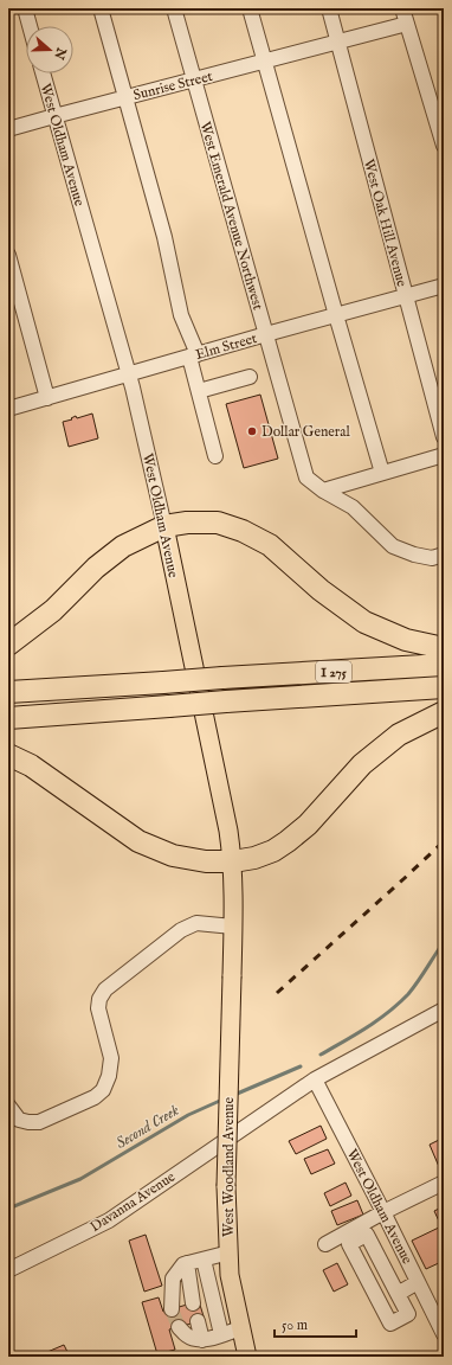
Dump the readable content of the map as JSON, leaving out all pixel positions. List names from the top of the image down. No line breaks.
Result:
{"streets":{"highway":["I 275"],"main road":["West Oldham Avenue","West Woodland Avenue"],"street":["Sunrise Street","West Emerald Avenue Northwest","West Oak Hill Avenue","Elm Street","Davanna Avenue"]},"crossings":[["Sunrise Street","West Oldham Avenue"],["Sunrise Street","West Emerald Avenue Northwest"],["Sunrise Street","West Oak Hill Avenue"],["West Oldham Avenue","Elm Street"],["West Oldham Avenue","West Woodland Avenue"],["West Oldham Avenue","Davanna Avenue"],["West Emerald Avenue Northwest","Elm Street"],["West Oak Hill Avenue","Elm Street"]],"water":["Second Creek"],"places":["Dollar General"],"scale_bar":"50 m","north":"right"}
